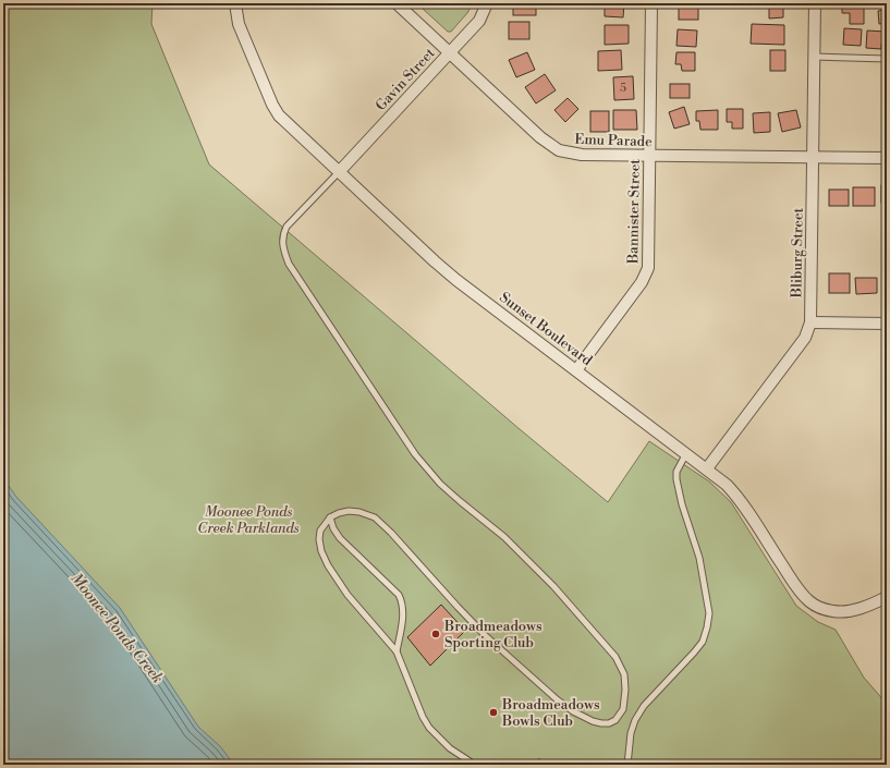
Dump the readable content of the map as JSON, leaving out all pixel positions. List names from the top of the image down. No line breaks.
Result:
{"streets":{"street":["Gavin Street","Emu Parade","Bannister Street","Bliburg Street","Sunset Boulevard"]},"crossings":[["Gavin Street","Emu Parade"],["Gavin Street","Sunset Boulevard"],["Emu Parade","Bannister Street"],["Emu Parade","Bliburg Street"],["Bannister Street","Sunset Boulevard"],["Bliburg Street","Sunset Boulevard"]],"water":["Moonee Ponds Creek"],"parks":["Moonee Ponds Creek Parklands"],"places":["Broadmeadows Sporting Club","Broadmeadows Bowls Club"],"house_numbers":["5"]}
